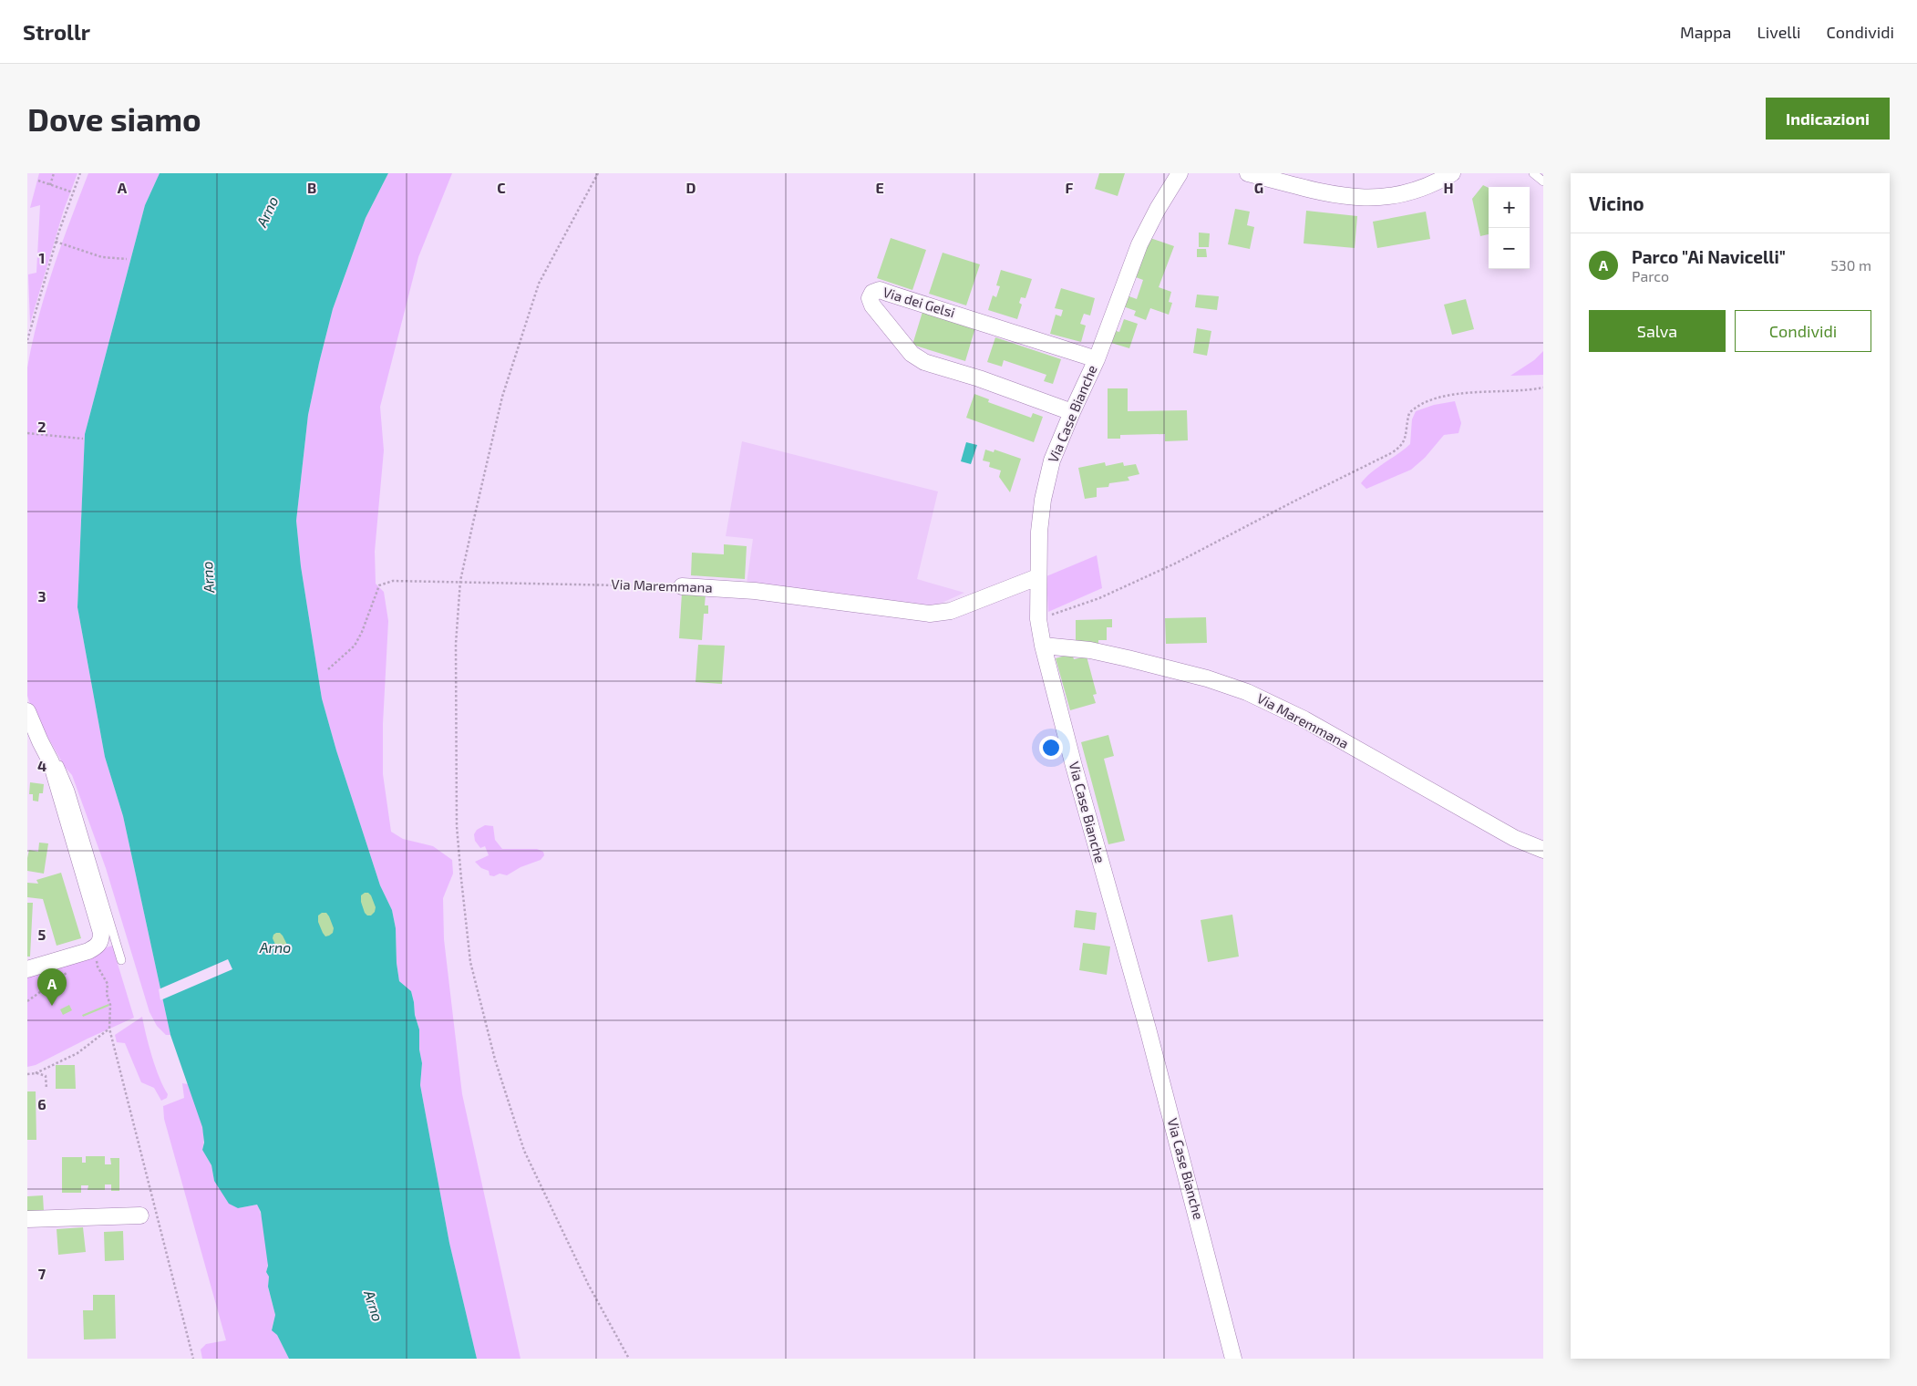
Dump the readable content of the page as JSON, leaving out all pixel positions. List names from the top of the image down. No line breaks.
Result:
{"streets":{"street":["Via dei Gelsi","Via Case Bianche","Via Maremmana"]},"crossings":[["Via dei Gelsi","Via Case Bianche"],["Via Case Bianche","Via Maremmana"]],"water":["Arno"],"page":{"header":"Strollr","nav":["Mappa","Livelli","Condividi"],"buttons":["Indicazioni",["Salva","Condividi"]],"title":"Dove siamo","heading":"Vicino","map_buttons":["+","−"],"list":[{"mark":"A","name":"Parco \"Ai Navicelli\"","note":"Parco","value":"530 m"}],"pins":"A"},"grid":{"columns":["A","B","C","D","E","F","G","H"],"rows":["1","2","3","4","5","6","7"]}}
